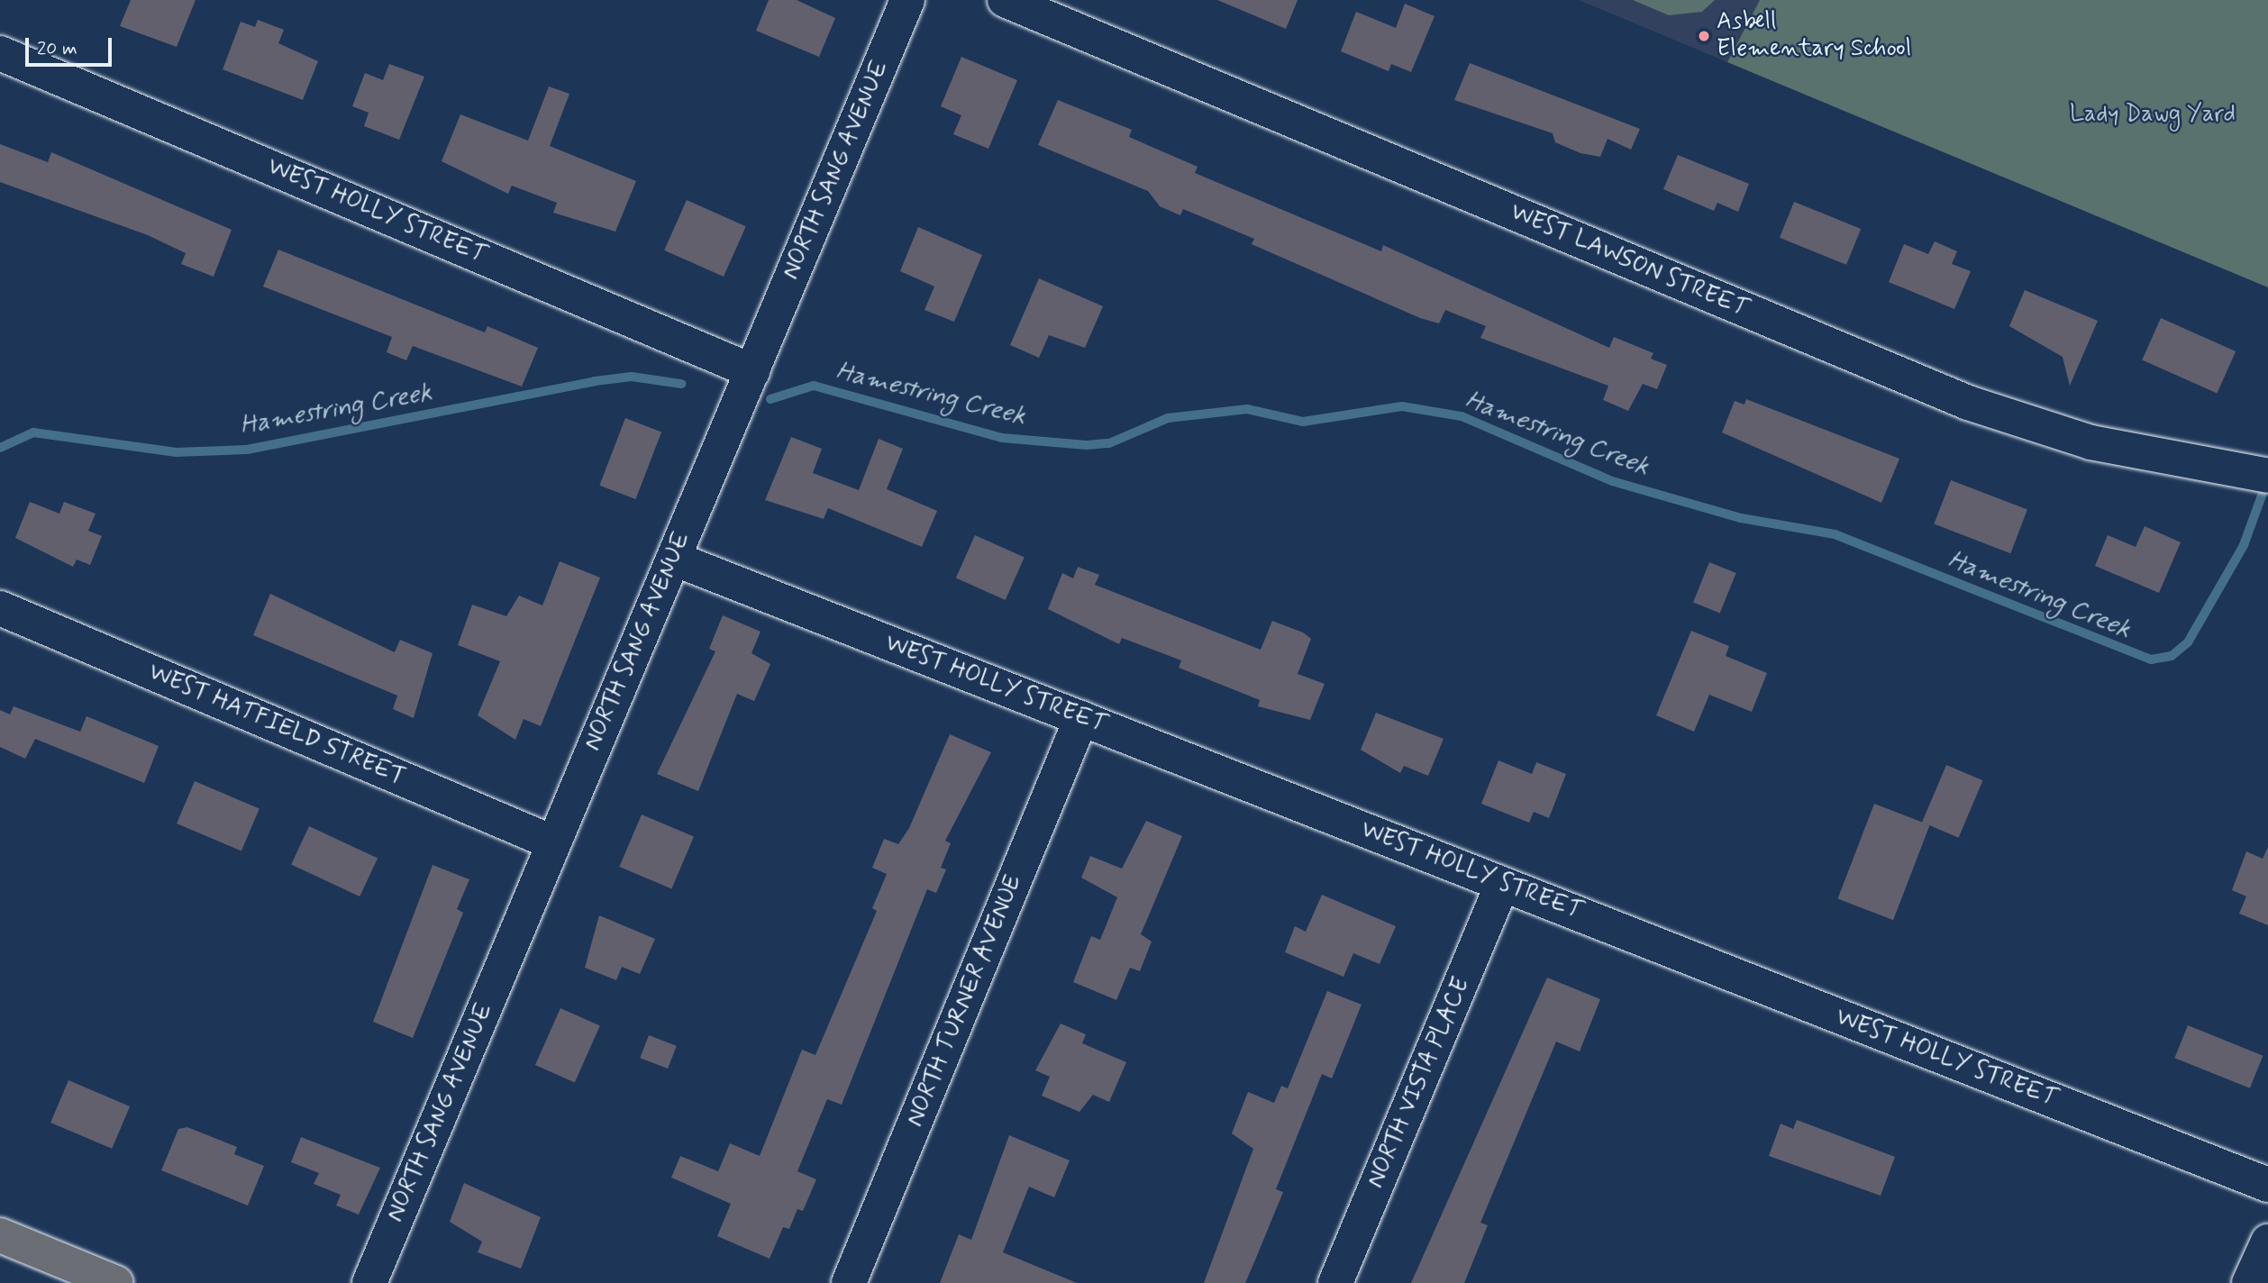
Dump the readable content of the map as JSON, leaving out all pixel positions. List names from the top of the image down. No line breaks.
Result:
{"streets":{"street":["NORTH SANG AVENUE","WEST HOLLY STREET","WEST LAWSON STREET","WEST HATFIELD STREET","NORTH TURNER AVENUE","NORTH VISTA PLACE"]},"crossings":[["NORTH SANG AVENUE","WEST HOLLY STREET"],["NORTH SANG AVENUE","WEST HATFIELD STREET"],["WEST HOLLY STREET","NORTH TURNER AVENUE"],["WEST HOLLY STREET","NORTH VISTA PLACE"]],"water":["Hamestring Creek"],"parks":["Lady Dawg Yard"],"places":["Asbell Elementary School"],"scale_bar":"20 m"}
